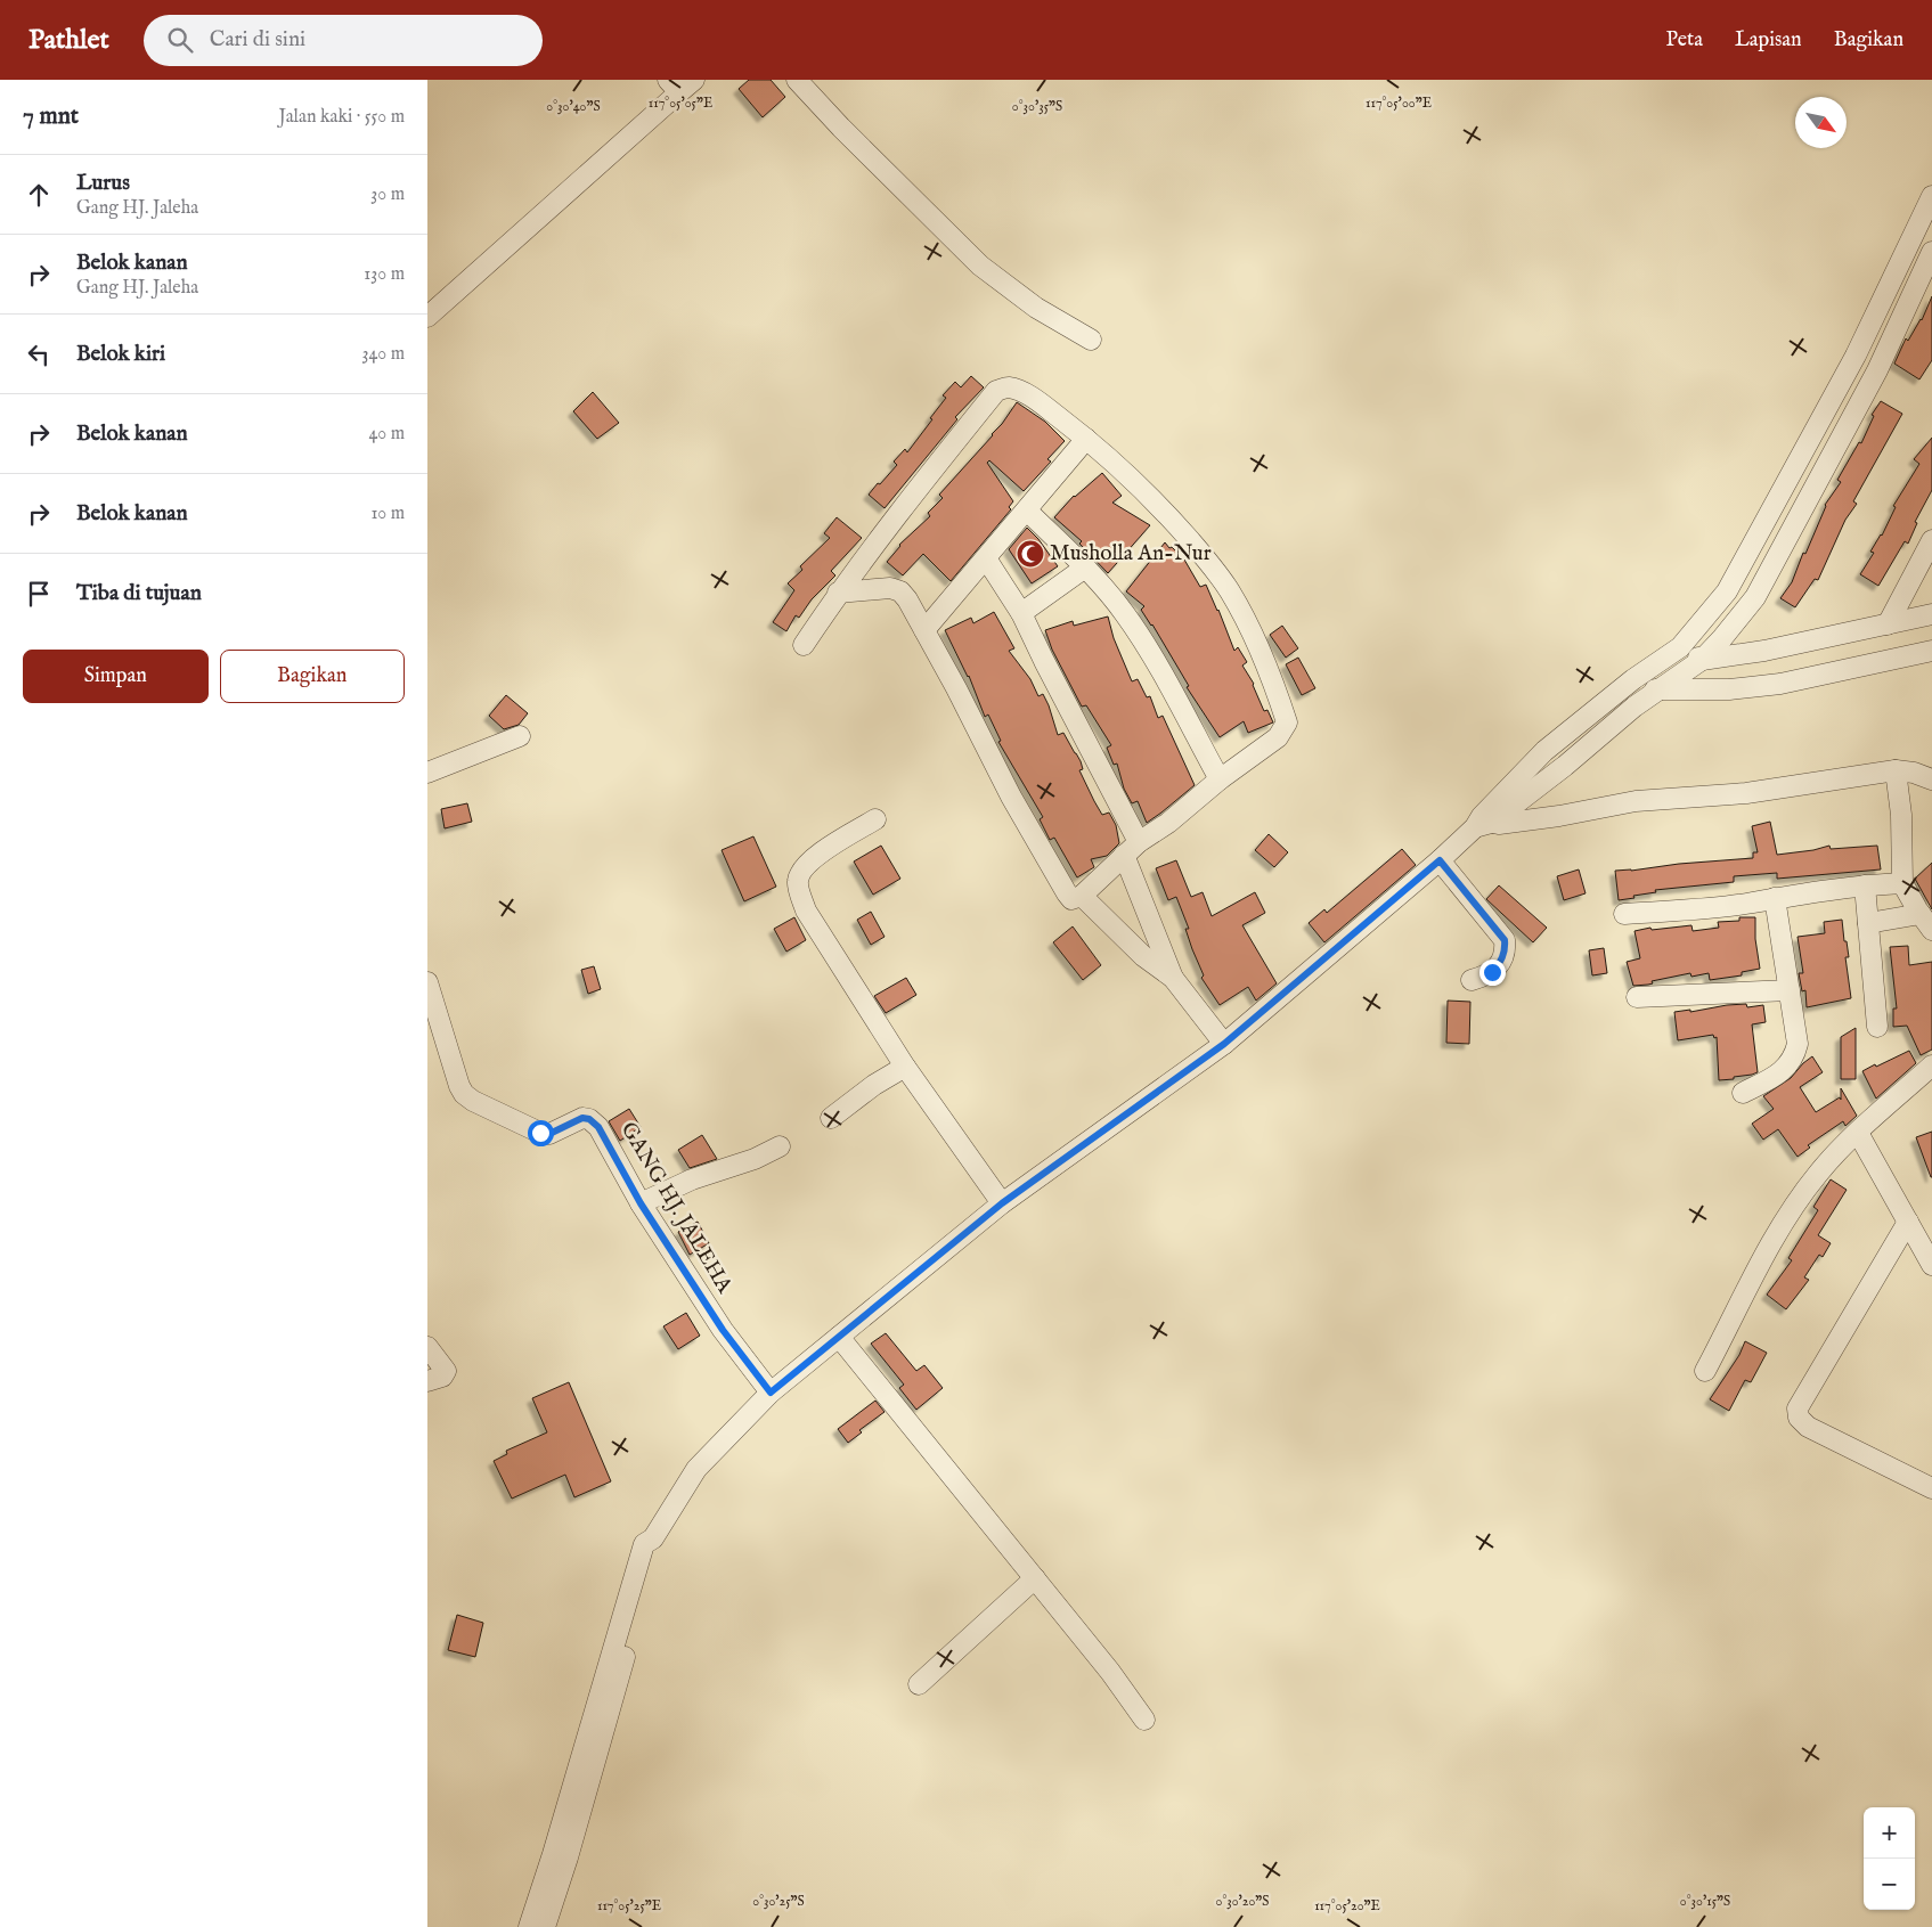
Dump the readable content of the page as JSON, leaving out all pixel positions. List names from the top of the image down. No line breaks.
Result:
{"streets":{"street":["GANG HJ. JALEHA"]},"places":{"mosque":["Musholla An-Nur"]},"north":"bottom right","page":{"header":"Pathlet","search":"Cari di sini","nav":["Peta","Lapisan","Bagikan"],"heading":["7 mnt","Jalan kaki · 550 m"],"list":[["Lurus","Gang HJ. Jaleha","30 m"],["Belok kanan","Gang HJ. Jaleha","130 m"],["Belok kiri","340 m"],["Belok kanan","40 m"],["Belok kanan","10 m"],"Tiba di tujuan"],"buttons":["Simpan","Bagikan"],"map_buttons":["+","−"]},"coordinates":["117°05'05\"E","117°05'00\"E","0°30'40\"S","0°30'35\"S","0°30'25\"S","0°30'20\"S","0°30'15\"S","117°05'25\"E","117°05'20\"E"]}
